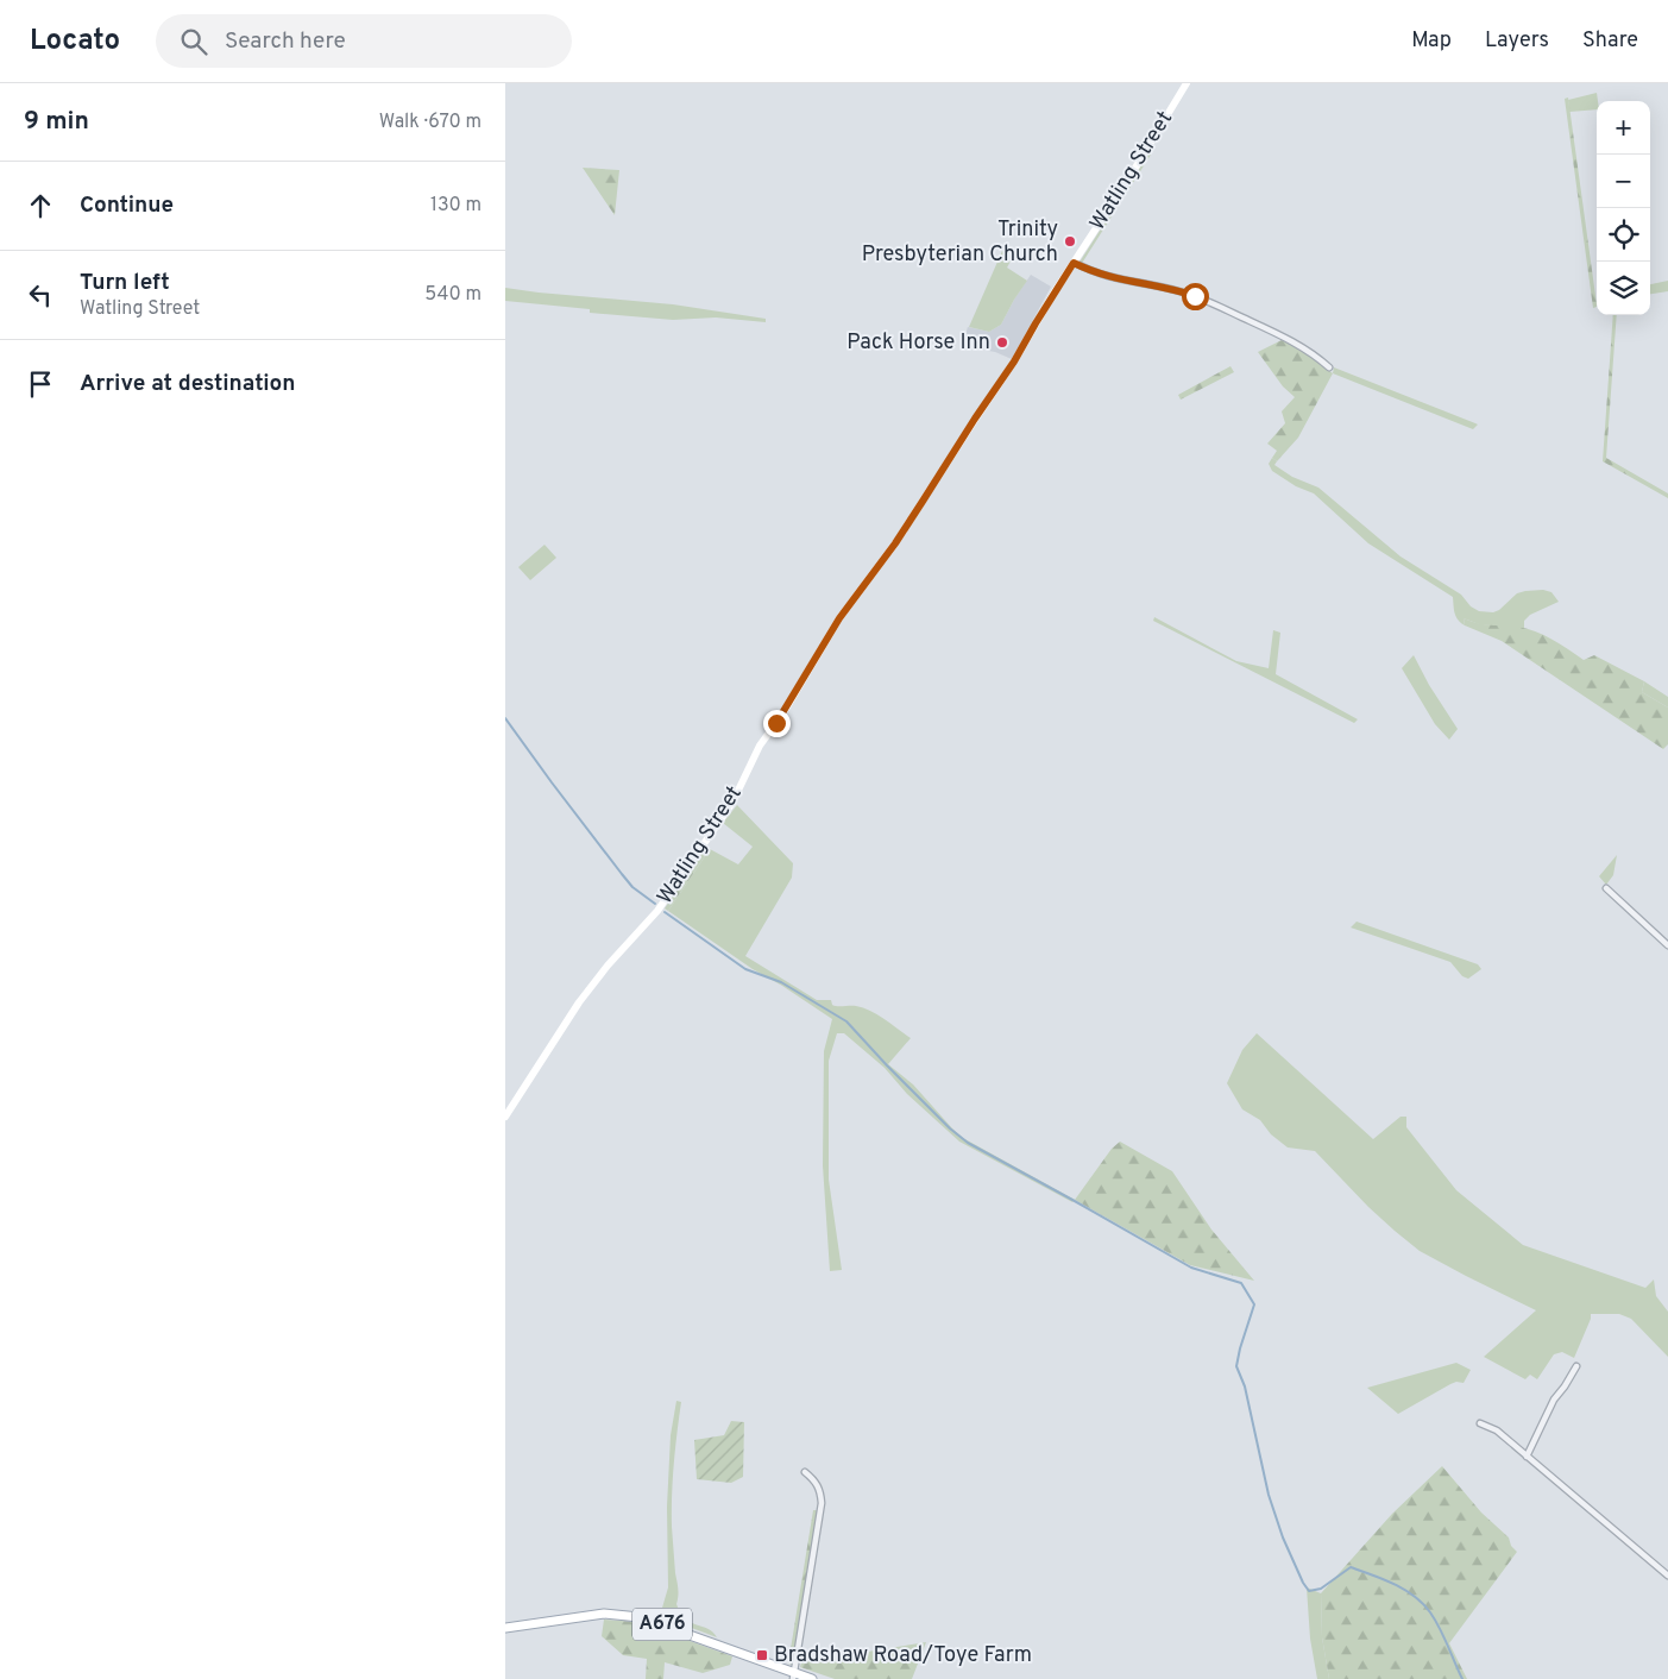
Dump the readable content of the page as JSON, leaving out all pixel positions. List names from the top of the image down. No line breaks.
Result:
{"streets":{"main road":["A676"],"street":["Watling Street"]},"places":{"other":["Trinity Presbyterian Church","Pack Horse Inn"],"transit":["Bradshaw Road/Toye Farm"]},"page":{"header":"Locato","search":"Search here","nav":["Map","Layers","Share"],"heading":["9 min","Walk · 670 m"],"map_buttons":["+","−"],"list":[["Continue","130 m"],["Turn left","Watling Street","540 m"],"Arrive at destination"]}}
